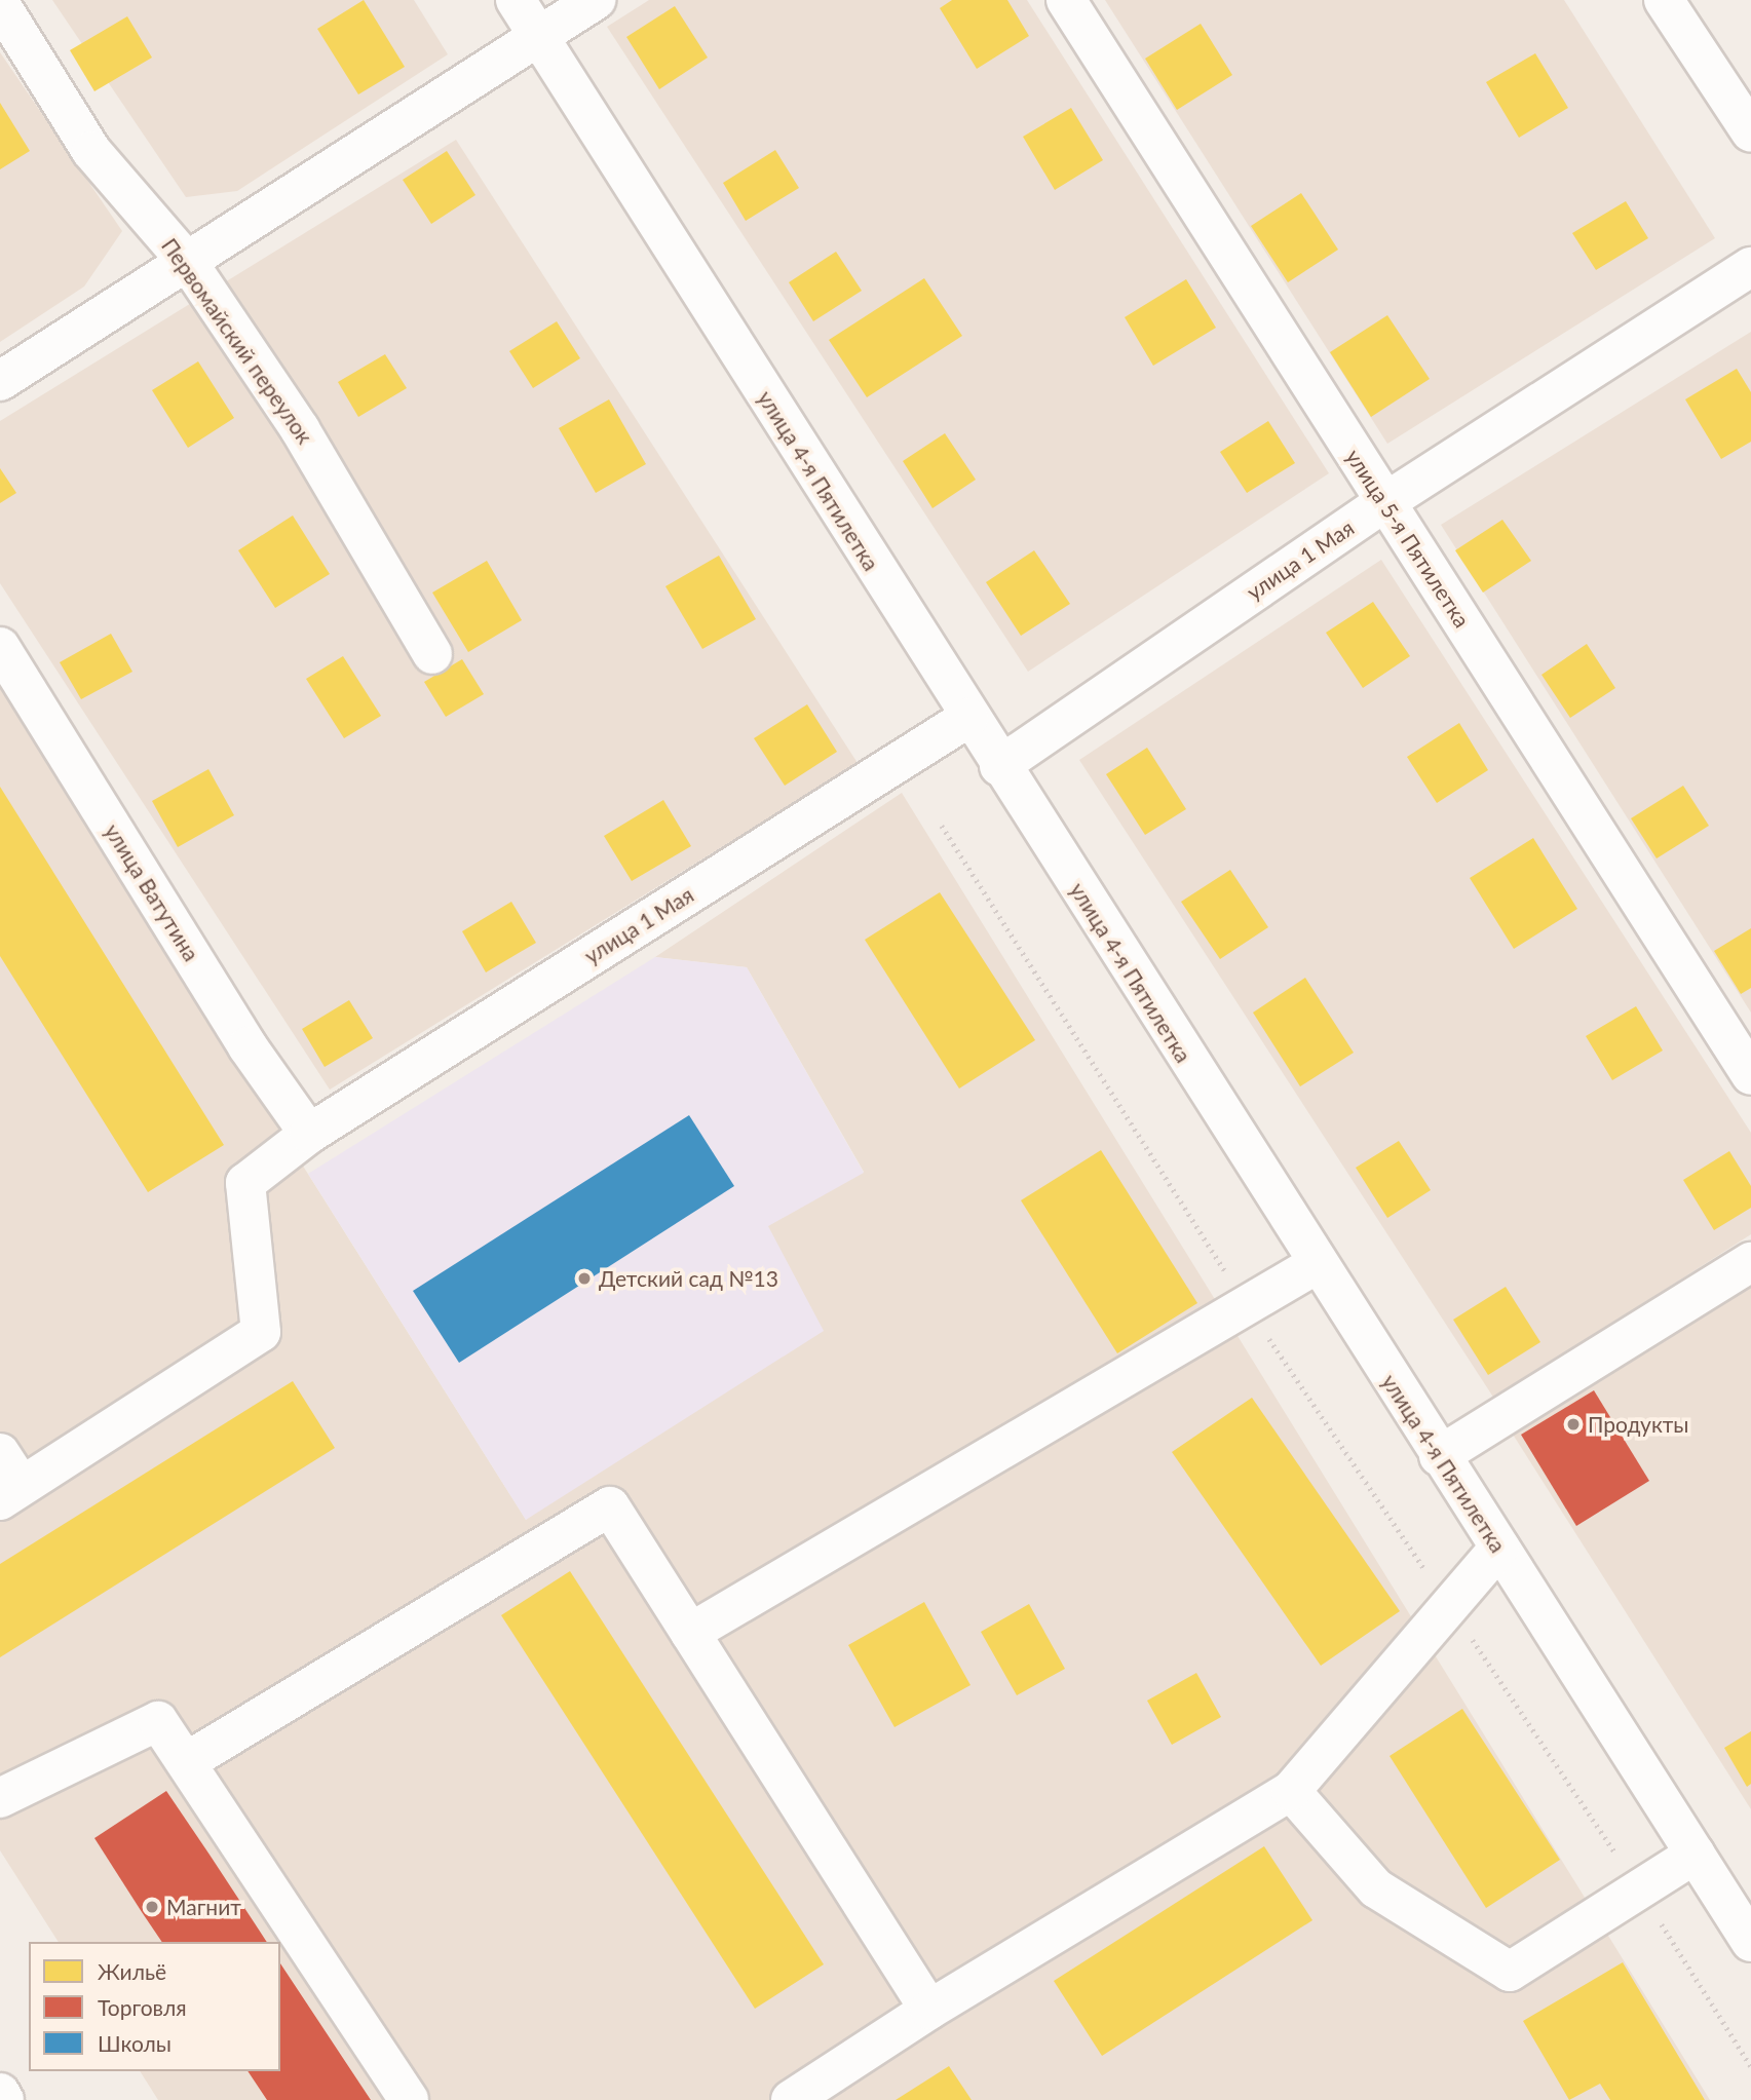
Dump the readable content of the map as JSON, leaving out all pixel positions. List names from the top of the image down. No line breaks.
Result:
{"streets":{"street":["Первомайский переулок","улица 4-я Пятилетка","улица 5-я Пятилетка","улица 1 Мая","улица Ватутина"]},"crossings":[["улица 4-я Пятилетка","улица 1 Мая"],["улица 5-я Пятилетка","улица 1 Мая"],["улица 1 Мая","улица Ватутина"]],"places":["Детский сад №13","Продукты","Магнит"],"legend":["Жильё","Торговля","Школы"]}
